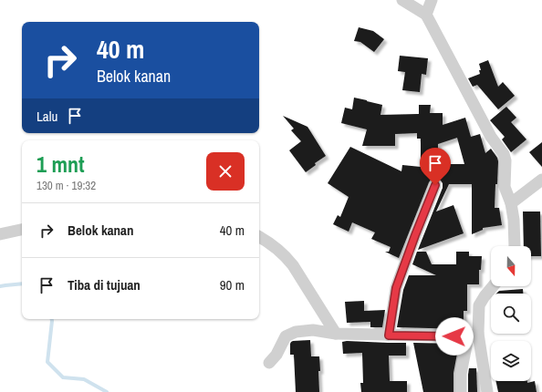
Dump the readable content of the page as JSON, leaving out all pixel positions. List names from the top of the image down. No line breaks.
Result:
{"north":"bottom","page":{"turn":["40 m","Belok kanan"],"then":"Lalu","heading":["1 mnt","130 m · 19:32"],"list":[{"name":"Belok kanan","value":"40 m"},{"name":"Tiba di tujuan","value":"90 m"}]}}
